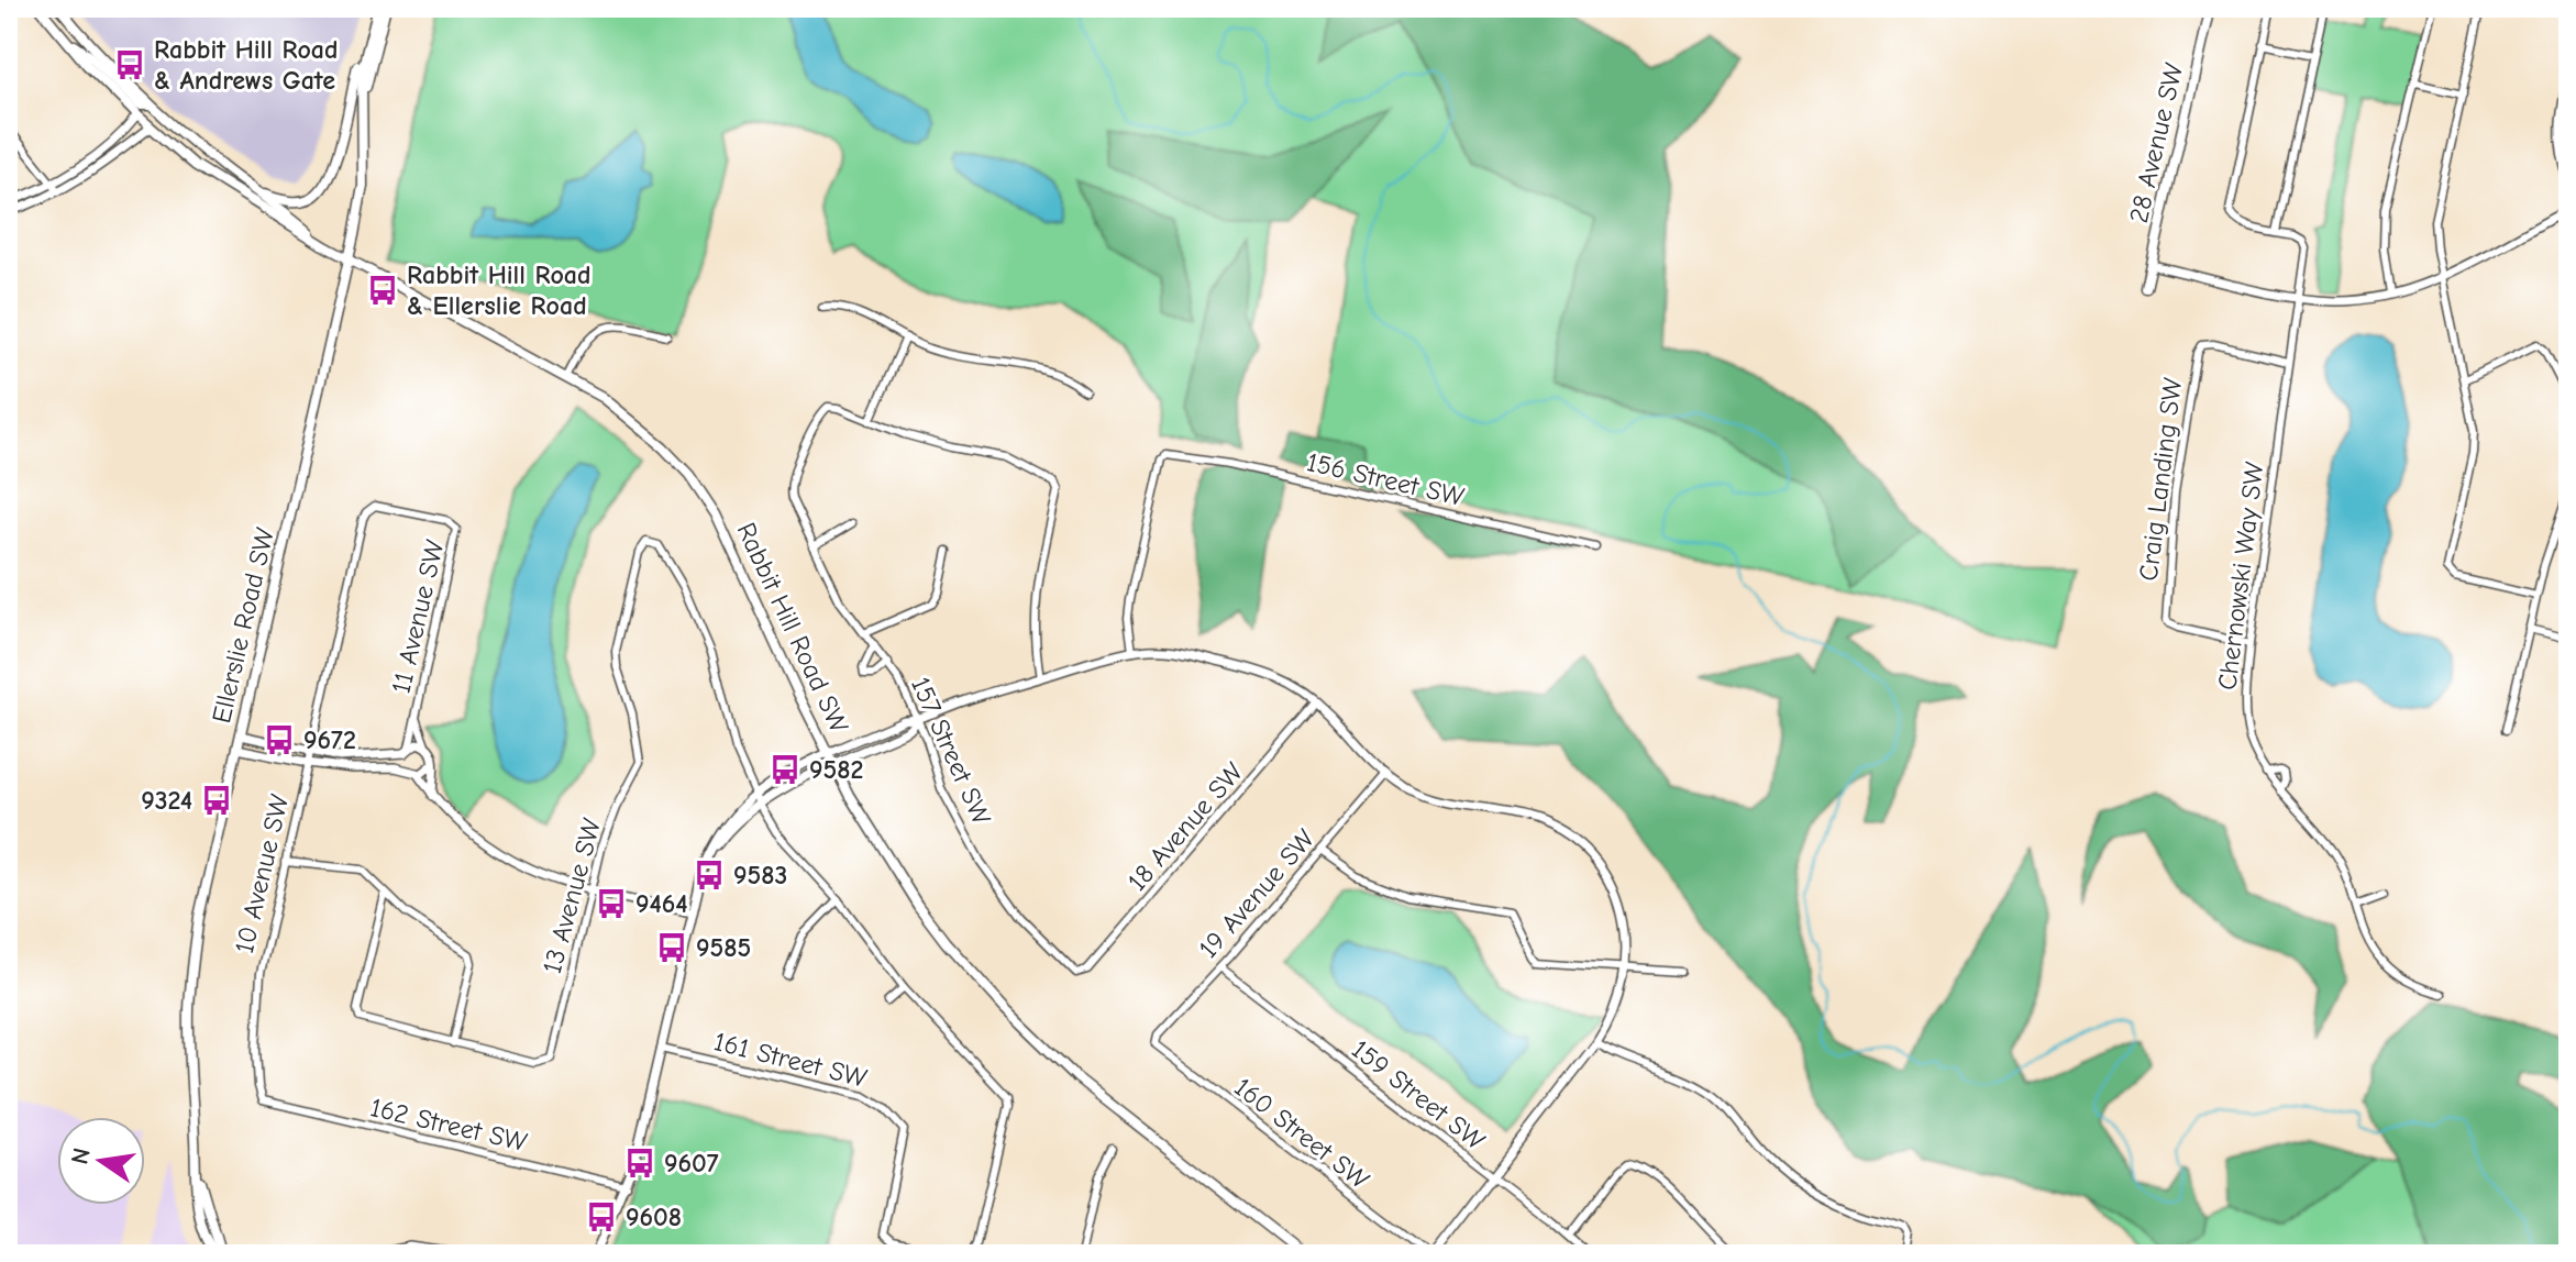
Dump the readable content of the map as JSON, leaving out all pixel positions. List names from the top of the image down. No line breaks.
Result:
{"streets":{"main road":["28 Avenue SW","Ellerslie Road SW","Rabbit Hill Road SW"],"street":["156 Street SW","Craig Landing SW","Chernowski Way SW","11 Avenue SW","157 Street SW","18 Avenue SW","10 Avenue SW","19 Avenue SW","13 Avenue SW","161 Street SW","159 Street SW","162 Street SW","160 Street SW"]},"crossings":[["Craig Landing SW","Chernowski Way SW"],["11 Avenue SW","10 Avenue SW"],["Ellerslie Road SW","Rabbit Hill Road SW"],["157 Street SW","18 Avenue SW"],["10 Avenue SW","162 Street SW"],["19 Avenue SW","159 Street SW"],["19 Avenue SW","160 Street SW"]],"places":{"bus stop":["Rabbit Hill Road & Andrews Gate","Rabbit Hill Road & Ellerslie Road","9672","9582","9324","9583","9464","9585","9607","9608"]},"north":"left"}
